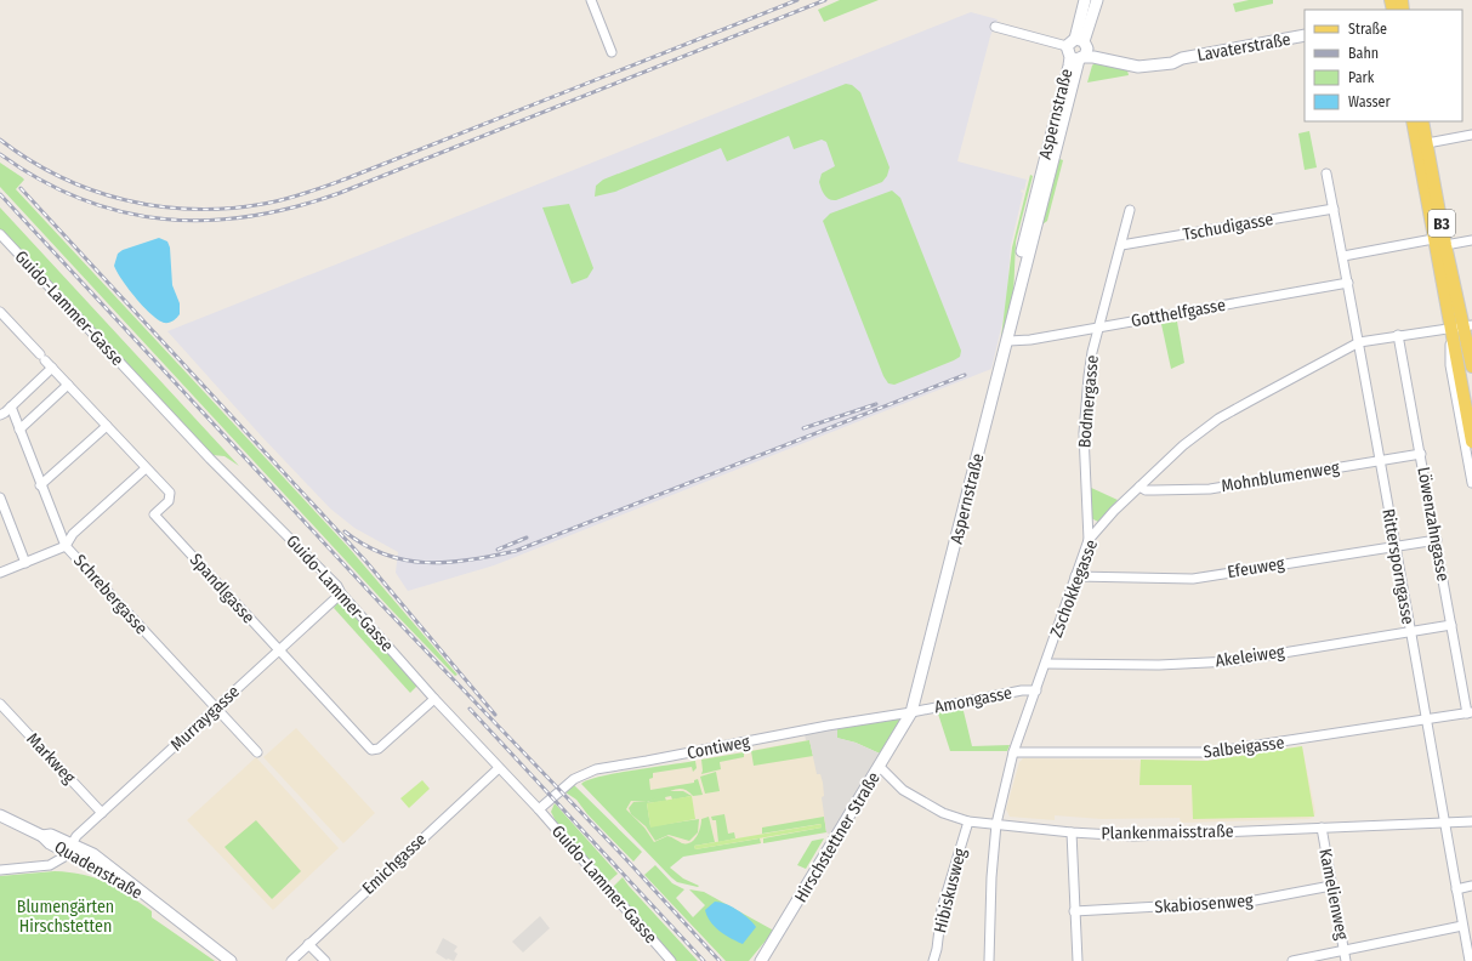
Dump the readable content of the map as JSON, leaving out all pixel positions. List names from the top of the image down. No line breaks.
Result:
{"streets":{"main road":["Lavaterstraße","Aspernstraße","B3","Hirschstettner Straße","Quadenstraße"],"street":["Tschudigasse","Guido-Lammer-Gasse","Gotthelfgasse","Bodmergasse","Mohnblumenweg","Löwenzahngasse","Rittersporngasse","Efeuweg","Spandlgasse","Zschokkegasse","Schrebergasse","Akeleiweg","Amongasse","Murraygasse","Contiweg","Salbeigasse","Markweg","Plankenmaisstraße","Emichgasse","Hibiskusweg","Kamelienweg","Skabiosenweg"]},"crossings":[["Lavaterstraße","Aspernstraße"],["Aspernstraße","Gotthelfgasse"],["Aspernstraße","Amongasse"],["Aspernstraße","Contiweg"],["Aspernstraße","Hirschstettner Straße"],["B3","Zschokkegasse"],["Tschudigasse","Bodmergasse"],["Tschudigasse","Rittersporngasse"],["Guido-Lammer-Gasse","Spandlgasse"],["Guido-Lammer-Gasse","Murraygasse"],["Guido-Lammer-Gasse","Contiweg"],["Guido-Lammer-Gasse","Emichgasse"],["Gotthelfgasse","Bodmergasse"],["Gotthelfgasse","Rittersporngasse"],["Bodmergasse","Zschokkegasse"],["Mohnblumenweg","Löwenzahngasse"],["Mohnblumenweg","Rittersporngasse"],["Mohnblumenweg","Zschokkegasse"],["Löwenzahngasse","Efeuweg"],["Löwenzahngasse","Zschokkegasse"],["Löwenzahngasse","Akeleiweg"],["Löwenzahngasse","Salbeigasse"],["Rittersporngasse","Efeuweg"],["Rittersporngasse","Zschokkegasse"],["Rittersporngasse","Akeleiweg"],["Rittersporngasse","Salbeigasse"],["Rittersporngasse","Plankenmaisstraße"],["Efeuweg","Zschokkegasse"],["Spandlgasse","Murraygasse"],["Zschokkegasse","Akeleiweg"],["Zschokkegasse","Amongasse"],["Zschokkegasse","Salbeigasse"],["Zschokkegasse","Plankenmaisstraße"],["Schrebergasse","Murraygasse"],["Amongasse","Contiweg"],["Amongasse","Hirschstettner Straße"],["Murraygasse","Markweg"],["Murraygasse","Quadenstraße"],["Contiweg","Hirschstettner Straße"],["Plankenmaisstraße","Hirschstettner Straße"],["Plankenmaisstraße","Hibiskusweg"],["Plankenmaisstraße","Kamelienweg"],["Kamelienweg","Skabiosenweg"]],"parks":["Blumengärten Hirschstetten"],"legend":["Straße","Bahn","Park","Wasser"]}
